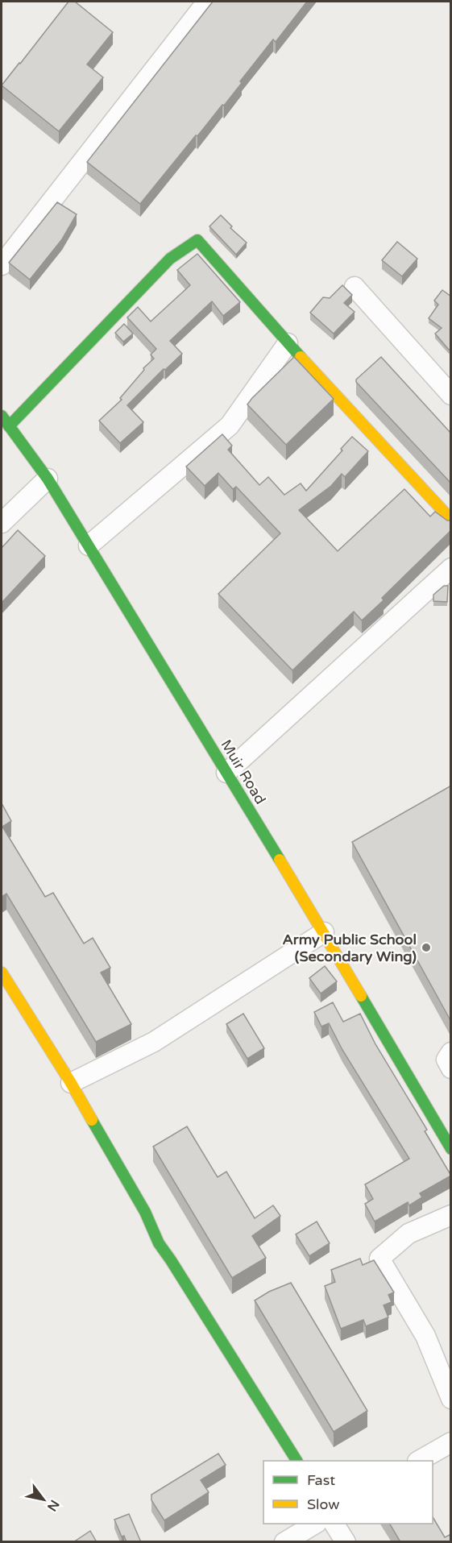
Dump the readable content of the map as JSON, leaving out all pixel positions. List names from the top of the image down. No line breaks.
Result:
{"streets":{"street":["Muir Road"]},"places":["Army Public School (Secondary Wing)"],"legend":["Fast","Slow"],"north":"bottom right"}
